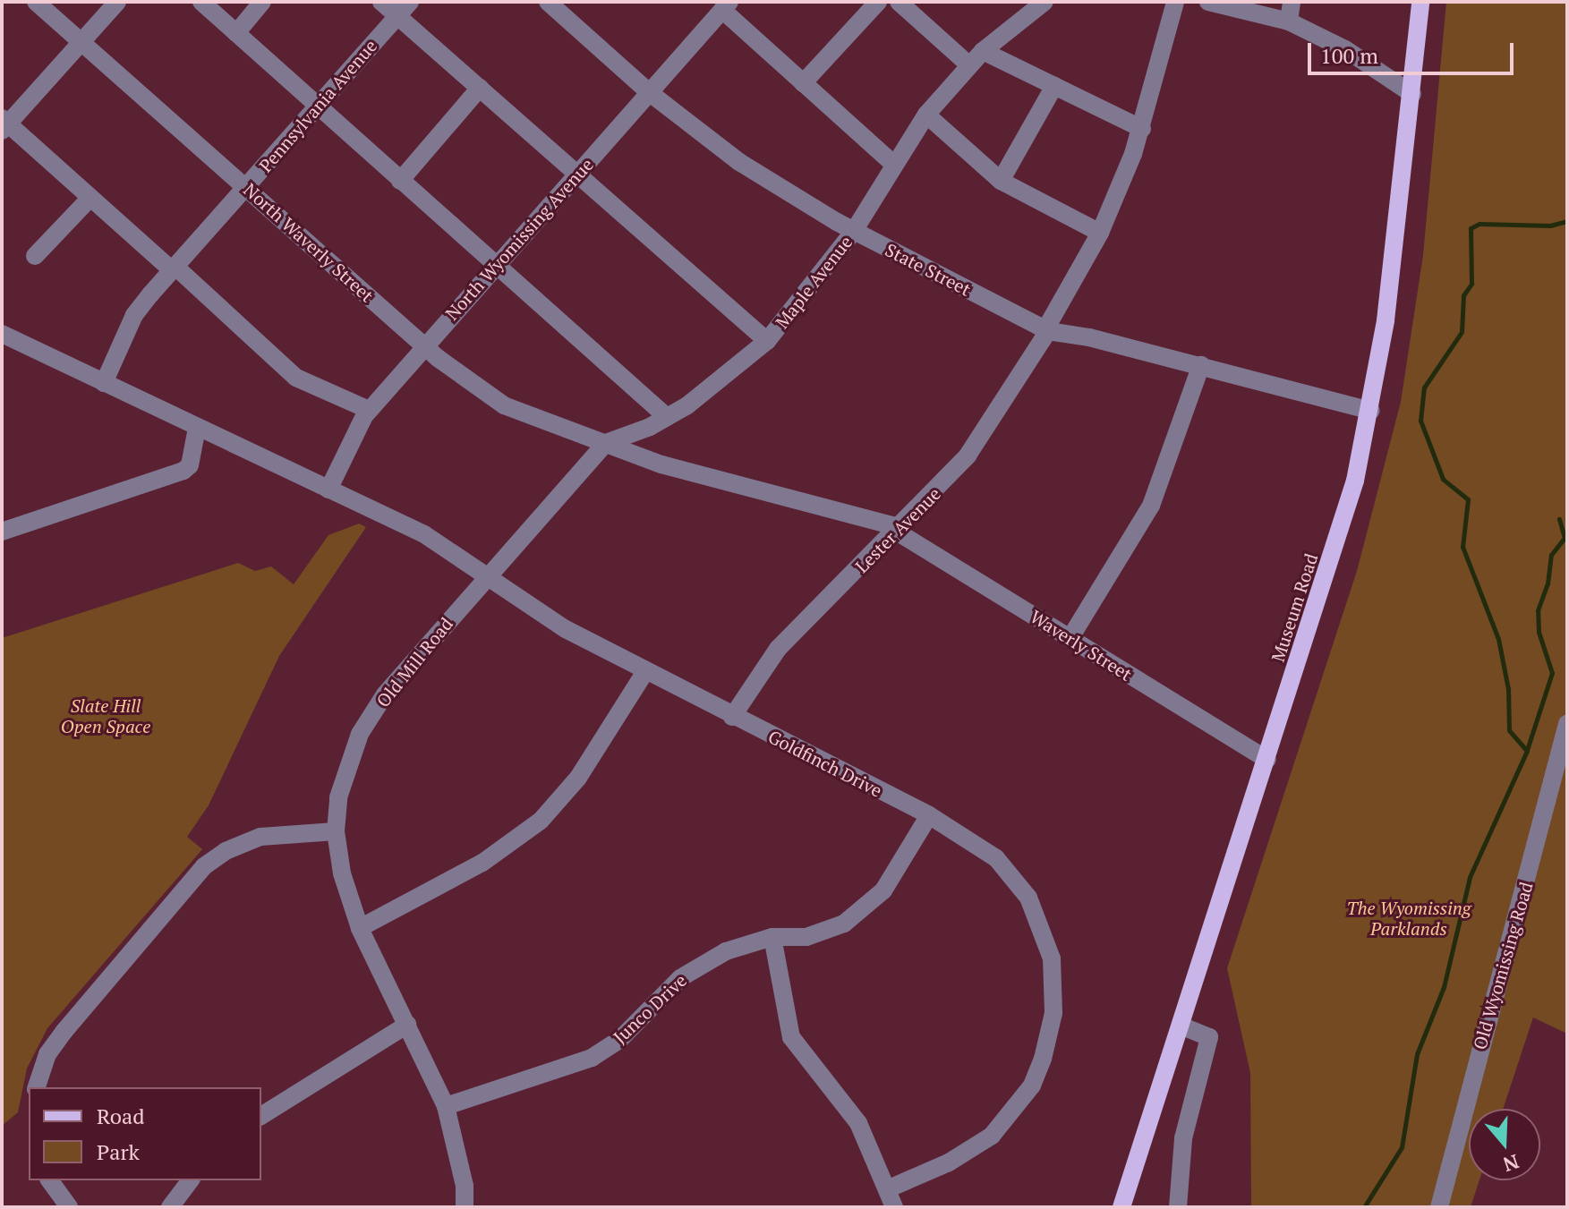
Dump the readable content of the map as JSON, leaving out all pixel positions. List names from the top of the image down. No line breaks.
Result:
{"streets":{"main road":["Museum Road"],"street":["Pennsylvania Avenue","North Wyomissing Avenue","North Waverly Street","State Street","Maple Avenue","Lester Avenue","Waverly Street","Old Mill Road","Goldfinch Drive","Old Wyomissing Road","Junco Drive"]},"crossings":[["Pennsylvania Avenue","North Waverly Street"],["Pennsylvania Avenue","Goldfinch Drive"],["North Wyomissing Avenue","North Waverly Street"],["North Wyomissing Avenue","State Street"],["North Wyomissing Avenue","Goldfinch Drive"],["North Waverly Street","Maple Avenue"],["North Waverly Street","Waverly Street"],["North Waverly Street","Old Mill Road"],["State Street","Maple Avenue"],["State Street","Lester Avenue"],["State Street","Museum Road"],["Maple Avenue","Waverly Street"],["Maple Avenue","Old Mill Road"],["Lester Avenue","Waverly Street"],["Lester Avenue","Goldfinch Drive"],["Museum Road","Waverly Street"],["Waverly Street","Old Mill Road"],["Old Mill Road","Goldfinch Drive"],["Old Mill Road","Junco Drive"],["Goldfinch Drive","Junco Drive"]],"parks":["Slate Hill Open Space","The Wyomissing Parklands"],"legend":["Road","Park"],"scale_bar":"100 m","north":"bottom"}
